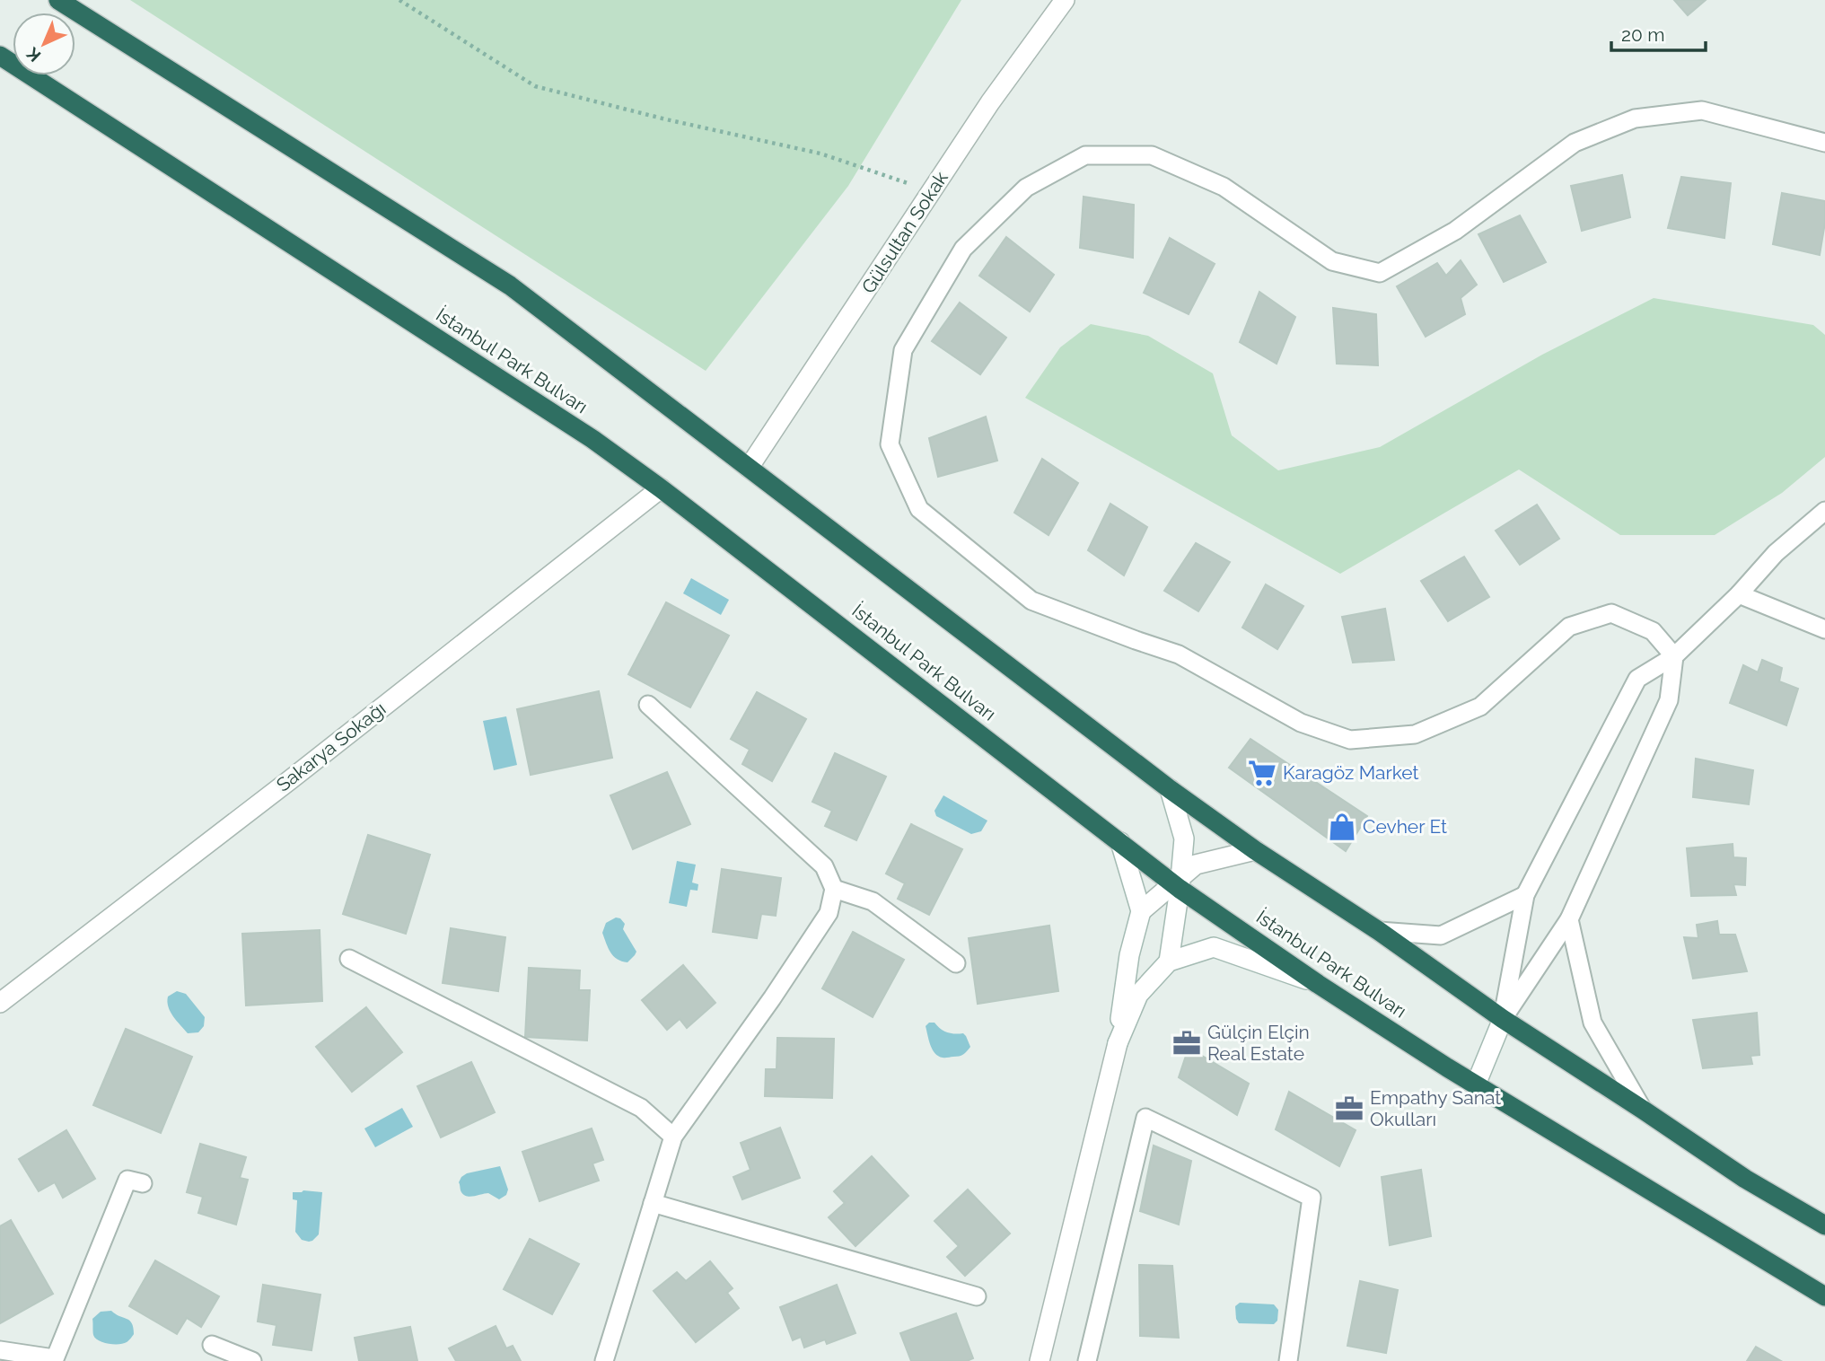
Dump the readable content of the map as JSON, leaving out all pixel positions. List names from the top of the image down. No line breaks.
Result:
{"streets":{"highway":["İstanbul Park Bulvarı"],"street":["Gülsultan Sokak","Sakarya Sokağı"]},"crossings":[["İstanbul Park Bulvarı","Sakarya Sokağı"]],"places":{"supermarket":["Karagöz Market"],"shop":["Cevher Et"],"office":["Gülçin Elçin Real Estate","Empathy Sanat Okulları"]},"scale_bar":"20 m","north":"bottom left"}
